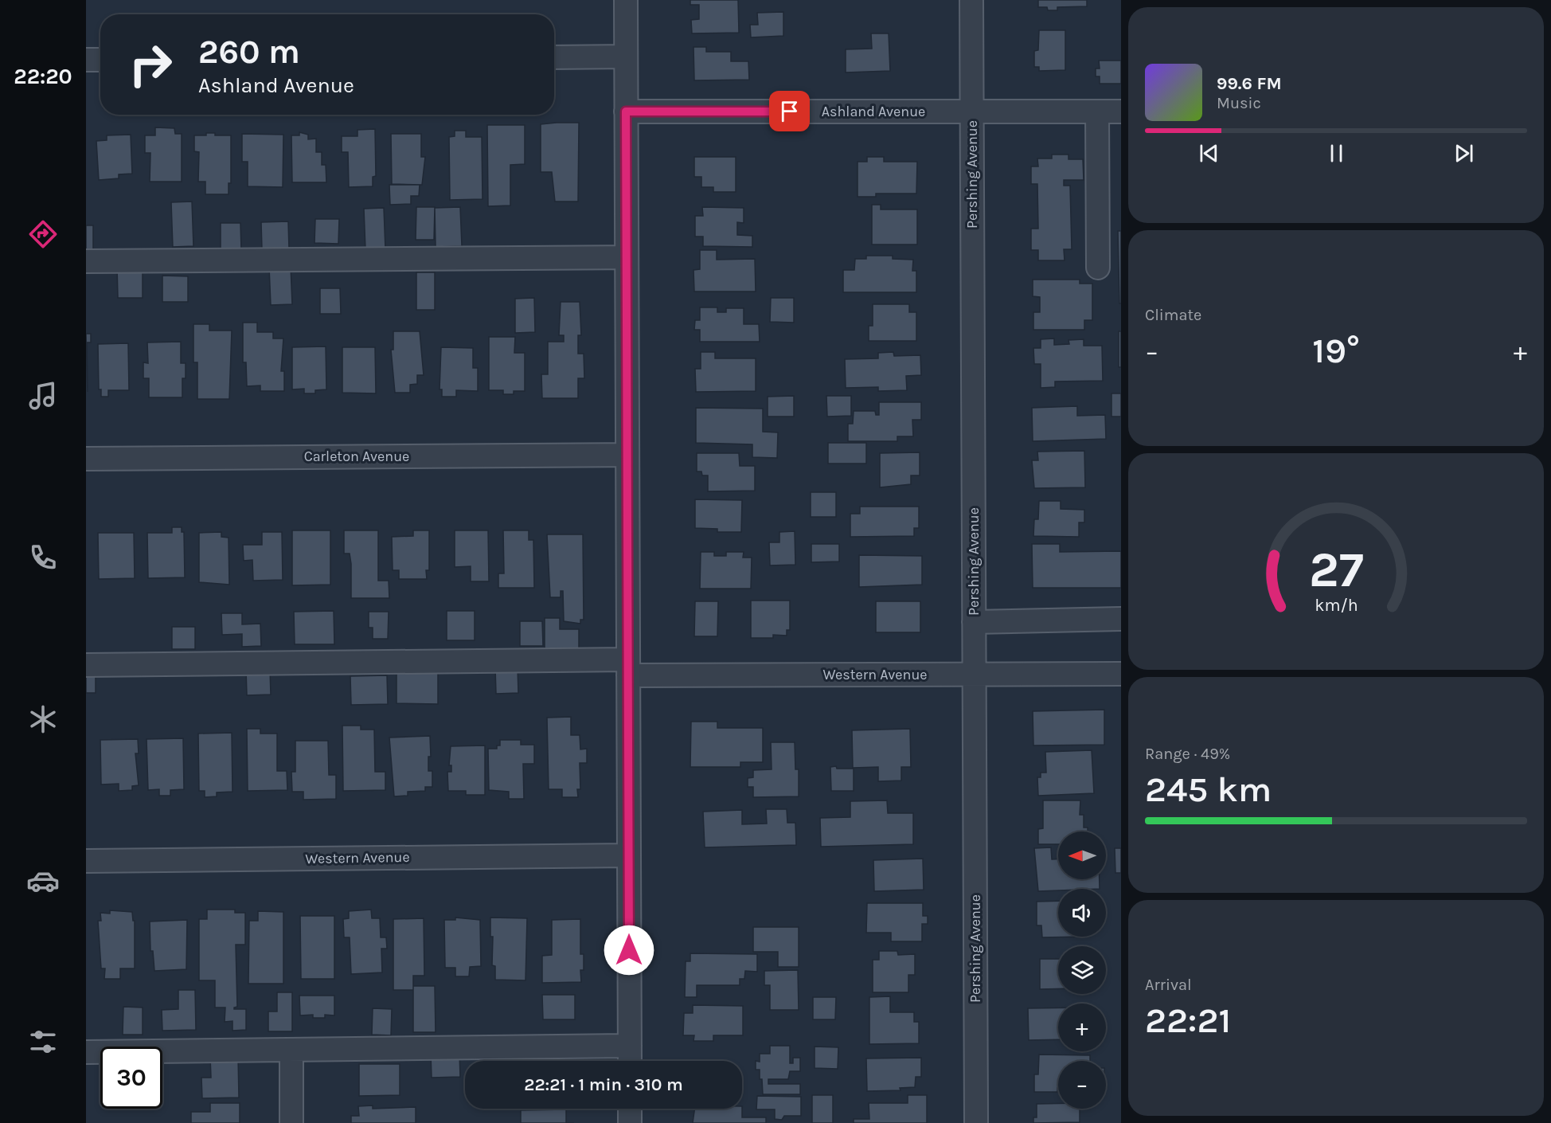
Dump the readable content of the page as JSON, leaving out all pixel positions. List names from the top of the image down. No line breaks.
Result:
{"streets":{"street":["Ashland Avenue","Pershing Avenue","Carleton Avenue","Western Avenue"]},"crossings":[["Ashland Avenue","Pershing Avenue"],["Pershing Avenue","Western Avenue"]],"north":"left","page":{"tabs":"22:20","turn":["260 m","Ashland Avenue"],"song":["99.6 FM","Music"],"tile":["Climate",["Range · 49%","245 km"],["Arrival","22:21"]],"heat":["−","19°","+"],"map_buttons":["+","−"],"limit":"30","trip":"22:21 · 1 min · 310 m","gauge":["27","km/h"]}}
